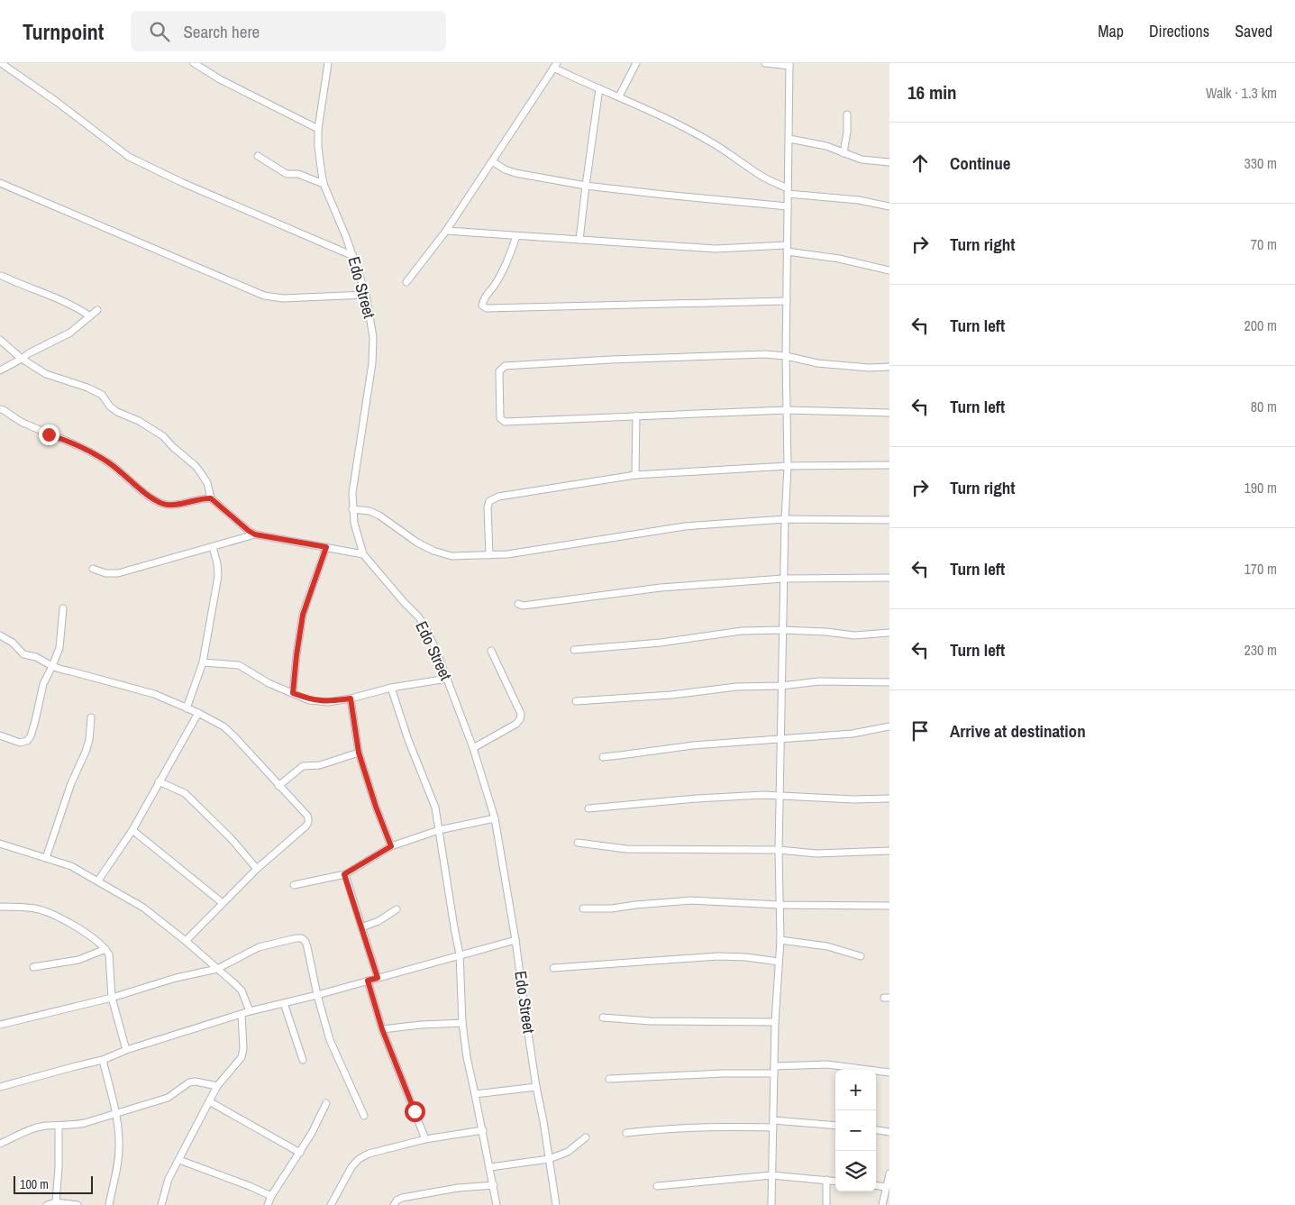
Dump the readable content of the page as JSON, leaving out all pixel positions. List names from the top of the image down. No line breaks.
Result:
{"streets":{"street":["Edo Street"]},"scale_bar":"100 m","page":{"header":"Turnpoint","search":"Search here","nav":["Map","Directions","Saved"],"heading":["16 min","Walk · 1.3 km"],"list":[["Continue","330 m"],["Turn right","70 m"],["Turn left","200 m"],["Turn left","80 m"],["Turn right","190 m"],["Turn left","170 m"],["Turn left","230 m"],"Arrive at destination"],"map_buttons":["+","−"],"scale":"100 m"}}
